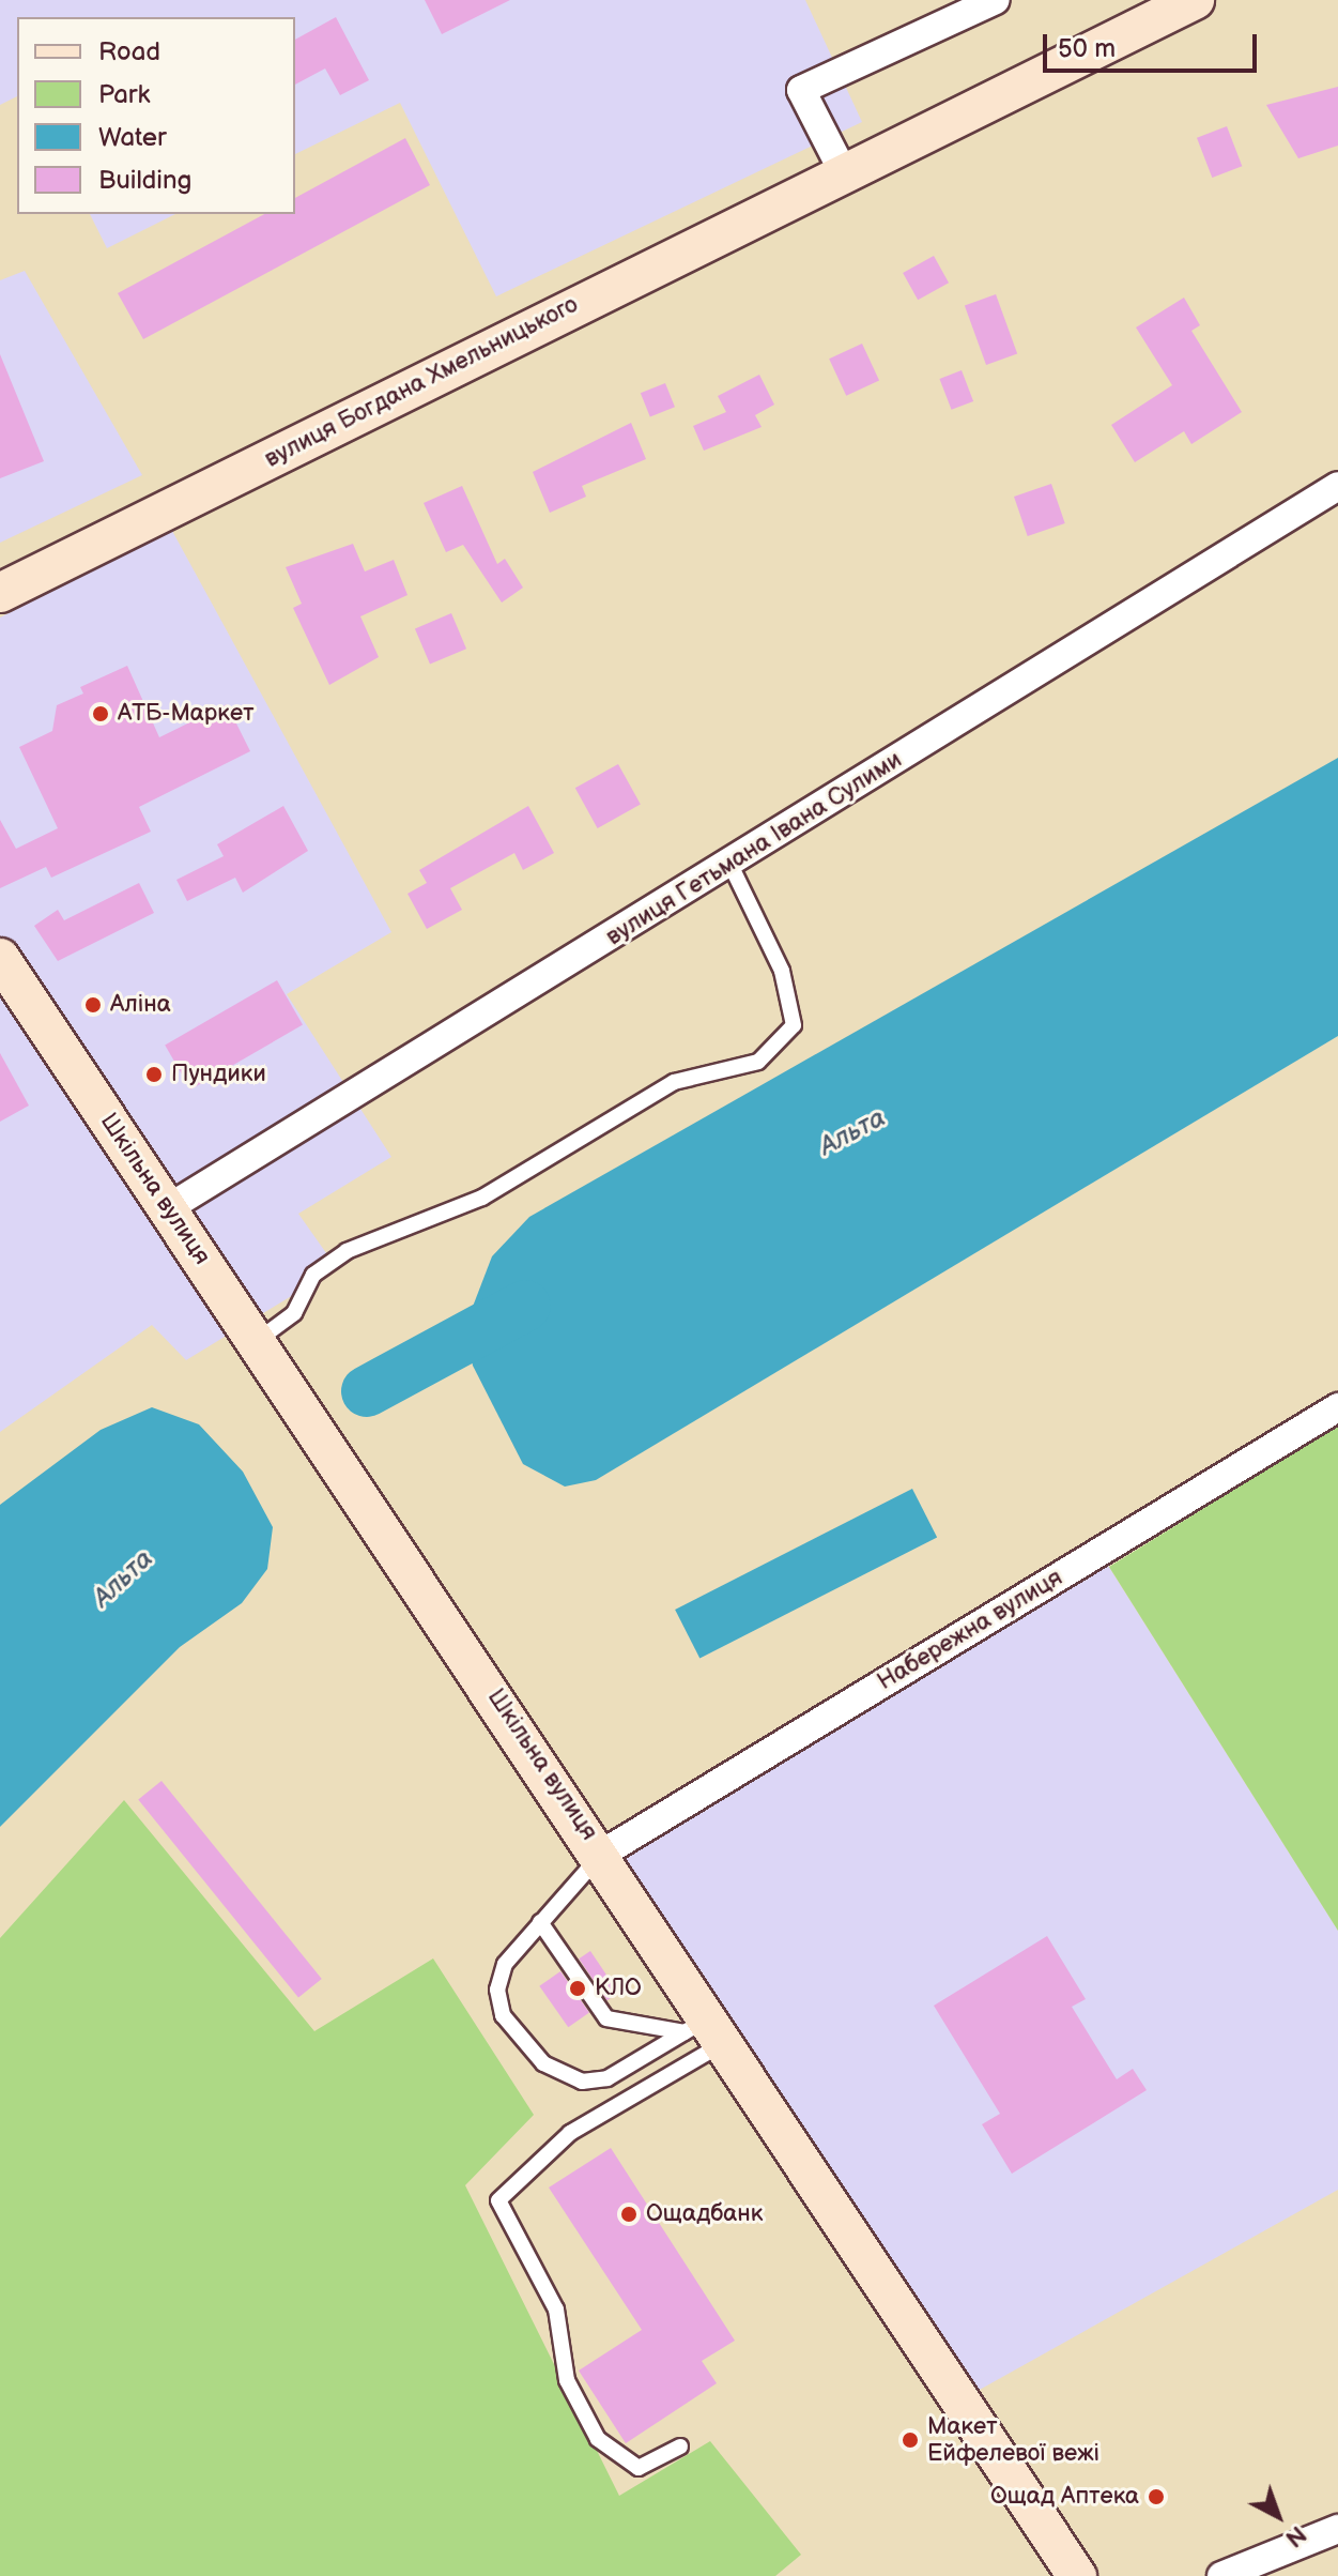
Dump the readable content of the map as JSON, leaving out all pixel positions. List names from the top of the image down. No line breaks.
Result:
{"streets":{"main road":["вулиця Богдана Хмельницького","Шкільна вулиця"],"street":["вулиця Гетьмана Івана Сулими","Набережна вулиця"]},"crossings":[["вулиця Гетьмана Івана Сулими","Шкільна вулиця"],["Шкільна вулиця","Набережна вулиця"]],"water":["Альта"],"places":["АТБ-Маркет","Аліна","Пундики","КЛО","Ощадбанк","Макет Ейфелевої вежі","Ощад Аптека"],"legend":["Road","Park","Water","Building"],"scale_bar":"50 m","north":"bottom right"}
